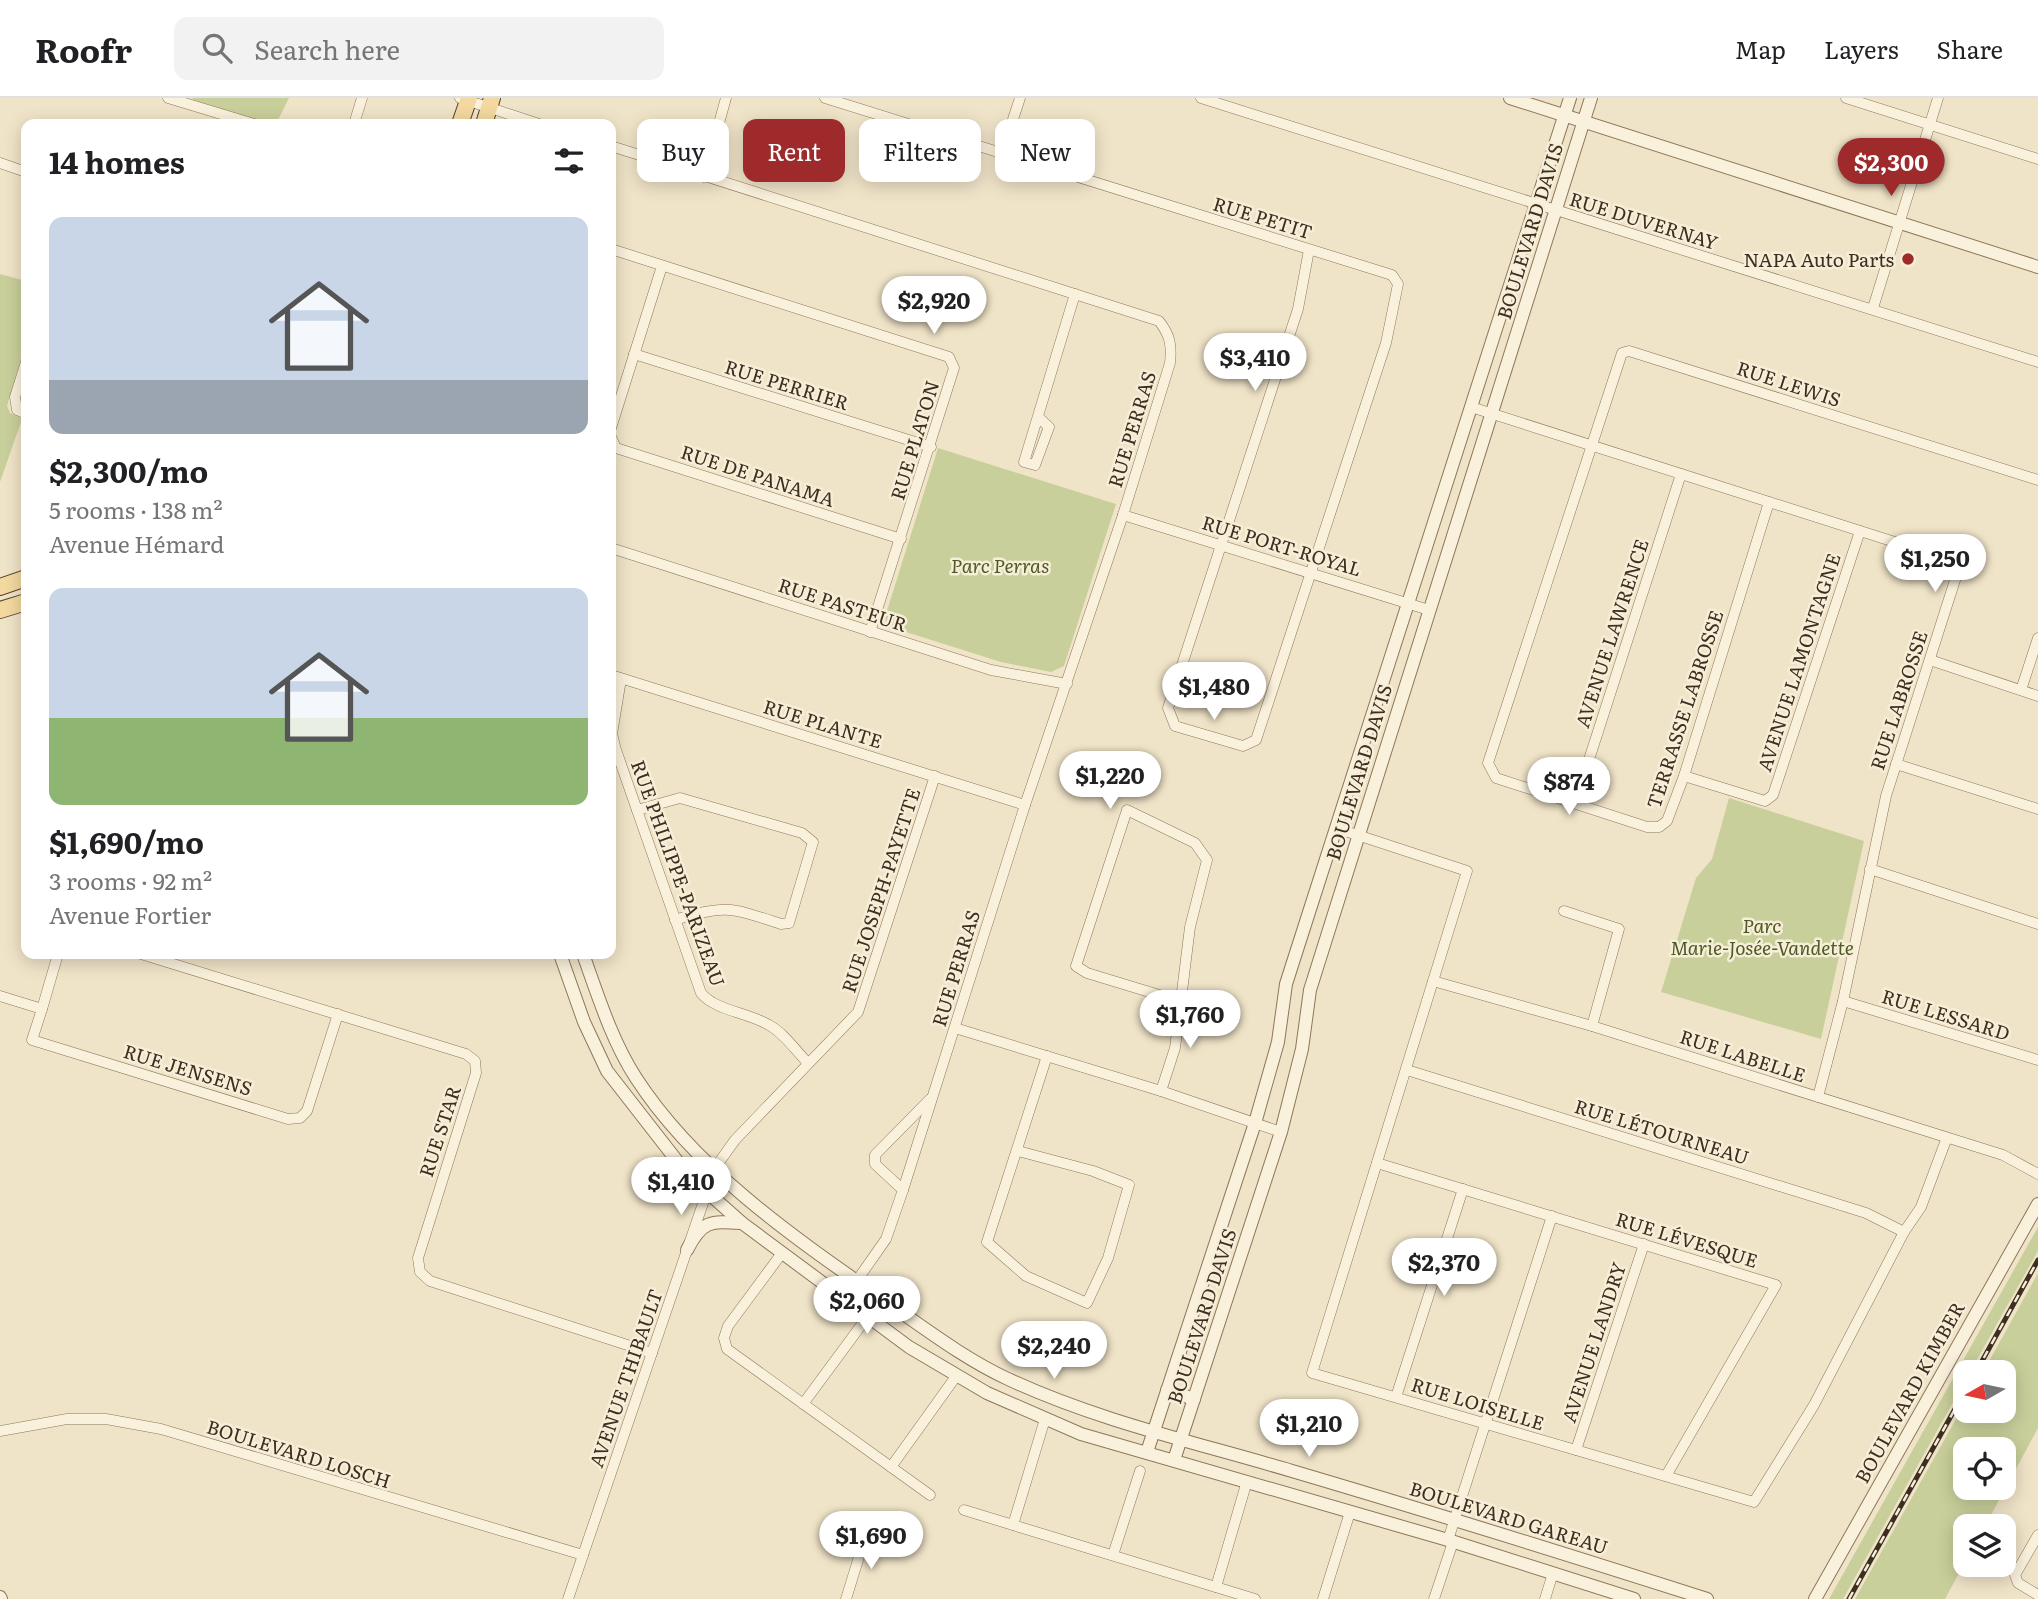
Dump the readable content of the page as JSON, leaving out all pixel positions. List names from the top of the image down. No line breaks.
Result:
{"streets":{"street":["RUE PETIT","RUE DUVERNAY","BOULEVARD DAVIS","RUE LEWIS","RUE PERRIER","RUE PERRAS","RUE PLATON","RUE DE PANAMA","RUE PORT-ROYAL","RUE PASTEUR","AVENUE LAWRENCE","AVENUE LAMONTAGNE","RUE LABROSSE","TERRASSE LABROSSE","RUE PLANTE","RUE PHILIPPE-PARIZEAU","RUE JOSEPH-PAYETTE","RUE LESSARD","RUE LABELLE","RUE JENSENS","RUE STAR","RUE LÉTOURNEAU","RUE LÉVESQUE","AVENUE LANDRY","AVENUE THIBAULT","BOULEVARD KIMBER","RUE LOISELLE","BOULEVARD LOSCH","BOULEVARD GAREAU"]},"crossings":[["RUE PETIT","RUE PORT-ROYAL"],["RUE DUVERNAY","BOULEVARD DAVIS"],["BOULEVARD DAVIS","RUE PORT-ROYAL"],["BOULEVARD DAVIS","RUE LABROSSE"],["BOULEVARD DAVIS","RUE LOISELLE"],["BOULEVARD DAVIS","BOULEVARD GAREAU"],["RUE LEWIS","RUE LABROSSE"],["RUE LEWIS","TERRASSE LABROSSE"],["RUE PERRIER","RUE PLATON"],["RUE PERRAS","RUE PORT-ROYAL"],["RUE PERRAS","RUE PASTEUR"],["RUE PERRAS","RUE PLANTE"],["RUE PERRAS","BOULEVARD GAREAU"],["RUE PLATON","RUE DE PANAMA"],["RUE PLATON","RUE PASTEUR"],["AVENUE LAWRENCE","RUE LABROSSE"],["AVENUE LAWRENCE","TERRASSE LABROSSE"],["AVENUE LAMONTAGNE","RUE LABROSSE"],["AVENUE LAMONTAGNE","TERRASSE LABROSSE"],["RUE LABROSSE","TERRASSE LABROSSE"],["RUE LABROSSE","RUE LESSARD"],["RUE LABROSSE","RUE LABELLE"],["RUE PLANTE","RUE JOSEPH-PAYETTE"],["RUE PHILIPPE-PARIZEAU","RUE JOSEPH-PAYETTE"],["RUE JOSEPH-PAYETTE","AVENUE THIBAULT"],["RUE JOSEPH-PAYETTE","BOULEVARD GAREAU"],["RUE LABELLE","RUE LOISELLE"],["RUE JENSENS","RUE STAR"],["RUE STAR","AVENUE THIBAULT"],["RUE LÉTOURNEAU","RUE LOISELLE"],["RUE LÉVESQUE","AVENUE LANDRY"],["RUE LÉVESQUE","RUE LOISELLE"],["AVENUE LANDRY","RUE LOISELLE"],["AVENUE THIBAULT","BOULEVARD LOSCH"],["AVENUE THIBAULT","BOULEVARD GAREAU"]],"parks":["Parc Perras","Parc Marie-Josée-Vandette"],"places":["NAPA Auto Parts"],"north":"left","page":{"header":"Roofr","search":"Search here","nav":["Map","Layers","Share"],"chip":["Buy","Rent","Filters","New"],"heading":"14 homes","price":["$2,300","$2,920","$3,410","$1,250","$1,480","$1,220","$874","$1,760","$1,410","$2,370","$2,060","$2,240","$1,210","$1,690"],"list":[{"name":"$2,300/mo","note":"5 rooms · 138 m² · Avenue Hémard"},{"name":"$1,690/mo","note":"3 rooms · 92 m² · Avenue Fortier"}]}}
